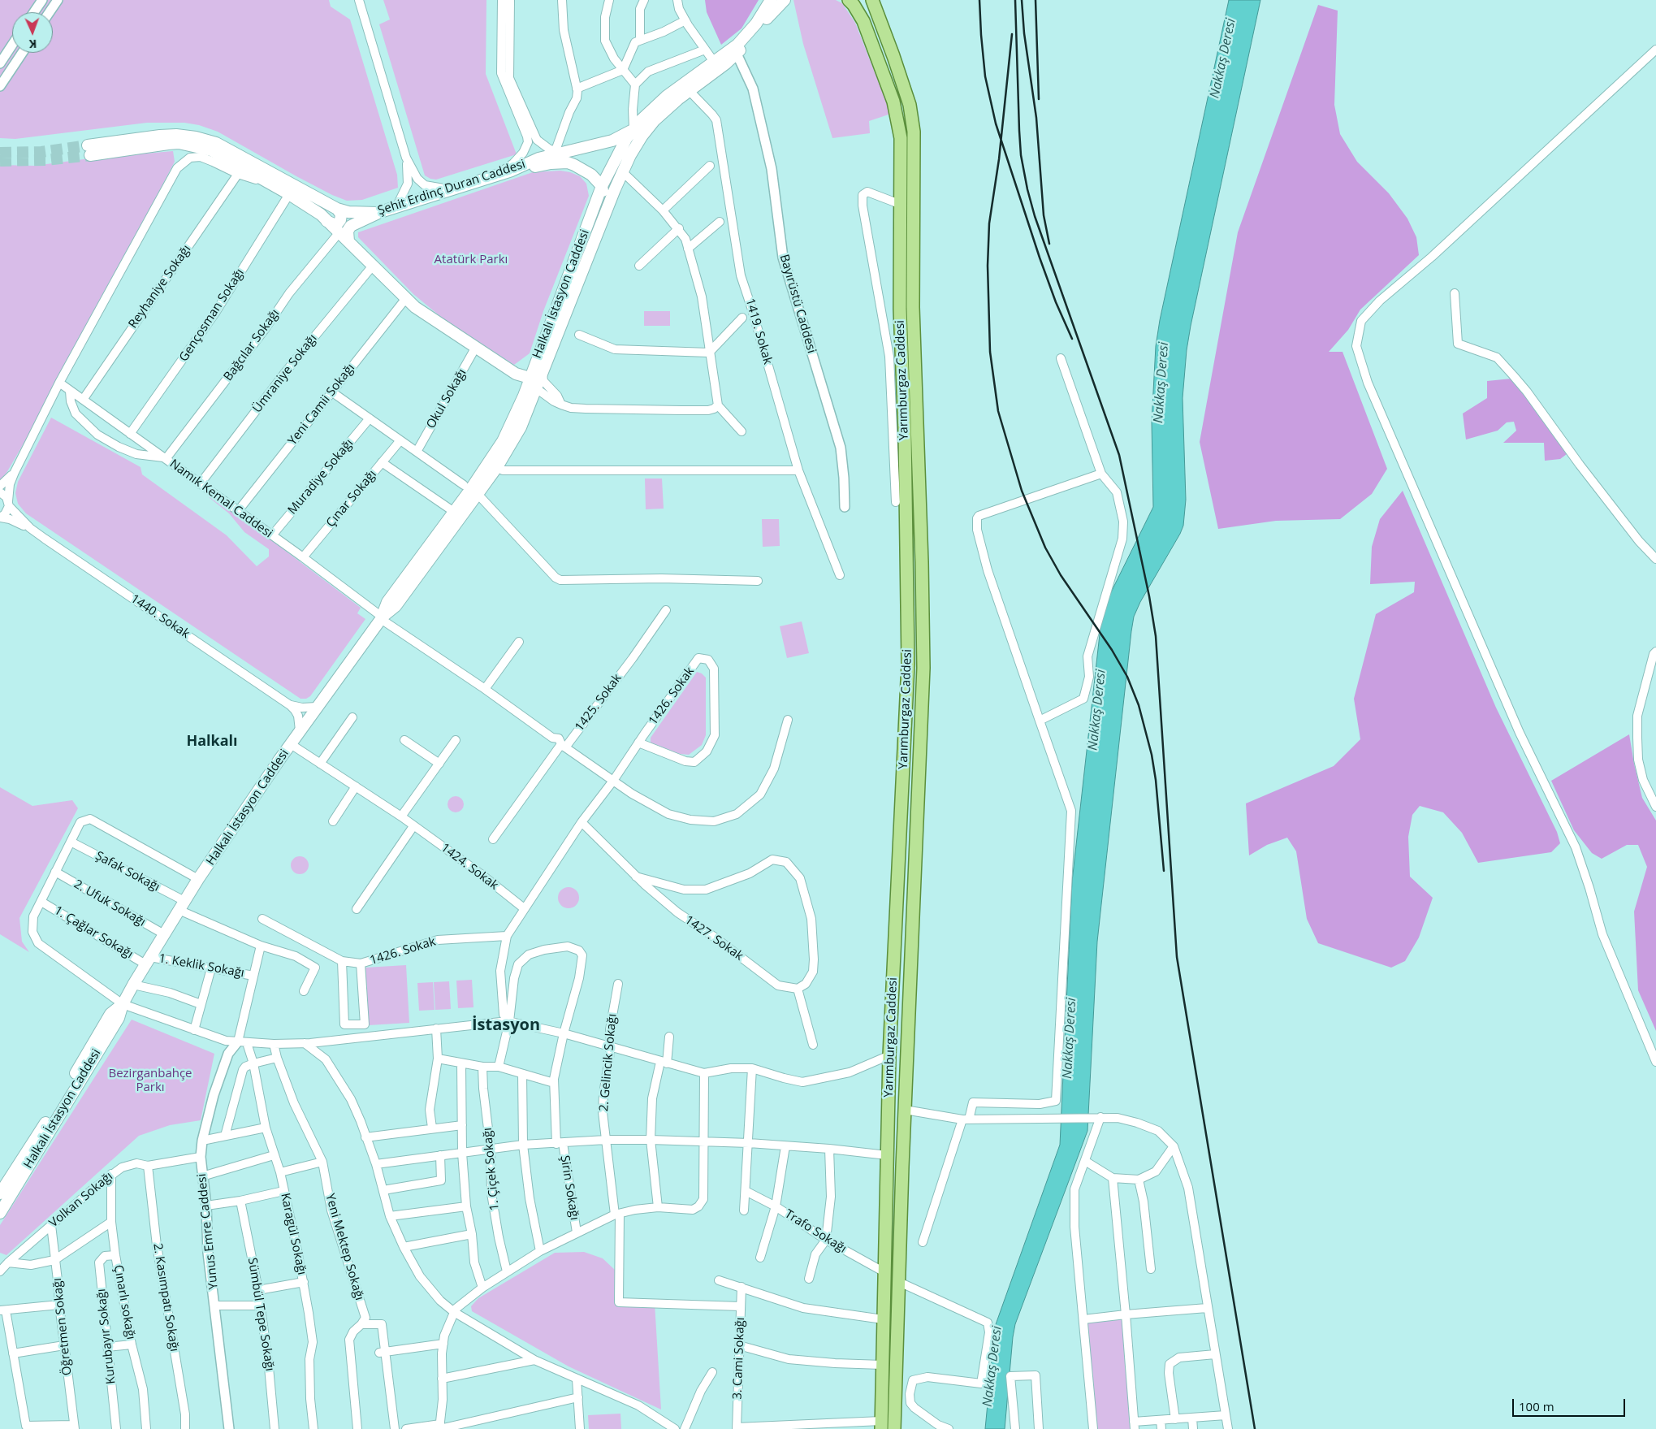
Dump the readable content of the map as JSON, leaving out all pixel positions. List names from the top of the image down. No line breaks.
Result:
{"streets":{"main road":["Şehit Erdinç Duran Caddesi","Halkalı İstasyon Caddesi","Yarımburgaz Caddesi"],"street":["Reyhaniye Sokağı","Bayırüstü Caddesi","Gençosman Sokağı","1419. Sokak","Bağcılar Sokağı","Ümraniye Sokağı","Okul Sokağı","Yeni Camii Sokağı","Muradiye Sokağı","Namık Kemal Caddesi","Çınar Sokağı","1440. Sokak","1426. Sokak","1425. Sokak","1424. Sokak","Şafak Sokağı","2. Ufuk Sokağı","1. Çağlar Sokağı","1427. Sokak","1. Keklik Sokağı","2. Gelincik Sokağı","1. Çiçek Sokağı","Şirin Sokağı","Volkan Sokağı","Yunus Emre Caddesi","Trafo Sokağı","Karagül Sokağı","Yeni Mektep Sokağı","2. Kasımpatı Sokağı","Çınarlı sokağı","Sümbül Tepe Sokağı","Öğretmen Sokağı","Kurubayır Sokağı","3. Cami Sokağı"]},"crossings":[["Şehit Erdinç Duran Caddesi","Halkalı İstasyon Caddesi"],["Şehit Erdinç Duran Caddesi","Gençosman Sokağı"],["Şehit Erdinç Duran Caddesi","Bağcılar Sokağı"],["Şehit Erdinç Duran Caddesi","Ümraniye Sokağı"],["Şehit Erdinç Duran Caddesi","Okul Sokağı"],["Şehit Erdinç Duran Caddesi","Yeni Camii Sokağı"],["Reyhaniye Sokağı","Namık Kemal Caddesi"],["Halkalı İstasyon Caddesi","Bayırüstü Caddesi"],["Halkalı İstasyon Caddesi","1419. Sokak"],["Halkalı İstasyon Caddesi","Namık Kemal Caddesi"],["Halkalı İstasyon Caddesi","1440. Sokak"],["Halkalı İstasyon Caddesi","1424. Sokak"],["Halkalı İstasyon Caddesi","Şafak Sokağı"],["Halkalı İstasyon Caddesi","2. Ufuk Sokağı"],["Halkalı İstasyon Caddesi","1. Çağlar Sokağı"],["Halkalı İstasyon Caddesi","1. Keklik Sokağı"],["Gençosman Sokağı","Namık Kemal Caddesi"],["Bağcılar Sokağı","Namık Kemal Caddesi"],["Ümraniye Sokağı","Namık Kemal Caddesi"],["Yarımburgaz Caddesi","Trafo Sokağı"],["Yeni Camii Sokağı","Namık Kemal Caddesi"],["Muradiye Sokağı","Namık Kemal Caddesi"],["Namık Kemal Caddesi","Çınar Sokağı"],["1426. Sokak","1424. Sokak"],["1426. Sokak","1427. Sokak"],["1426. Sokak","Şirin Sokağı"],["1. Çağlar Sokağı","1. Keklik Sokağı"],["2. Gelincik Sokağı","3. Cami Sokağı"],["Volkan Sokağı","Yunus Emre Caddesi"],["Volkan Sokağı","2. Kasımpatı Sokağı"],["Volkan Sokağı","Çınarlı sokağı"],["Volkan Sokağı","Öğretmen Sokağı"],["Yunus Emre Caddesi","Karagül Sokağı"],["Çınarlı sokağı","Kurubayır Sokağı"]],"districts":["Halkalı","İstasyon"],"water":["Nakkaş Deresi"],"parks":["Atatürk Parkı","Bezirganbahçe Parkı"],"scale_bar":"100 m","north":"bottom"}
